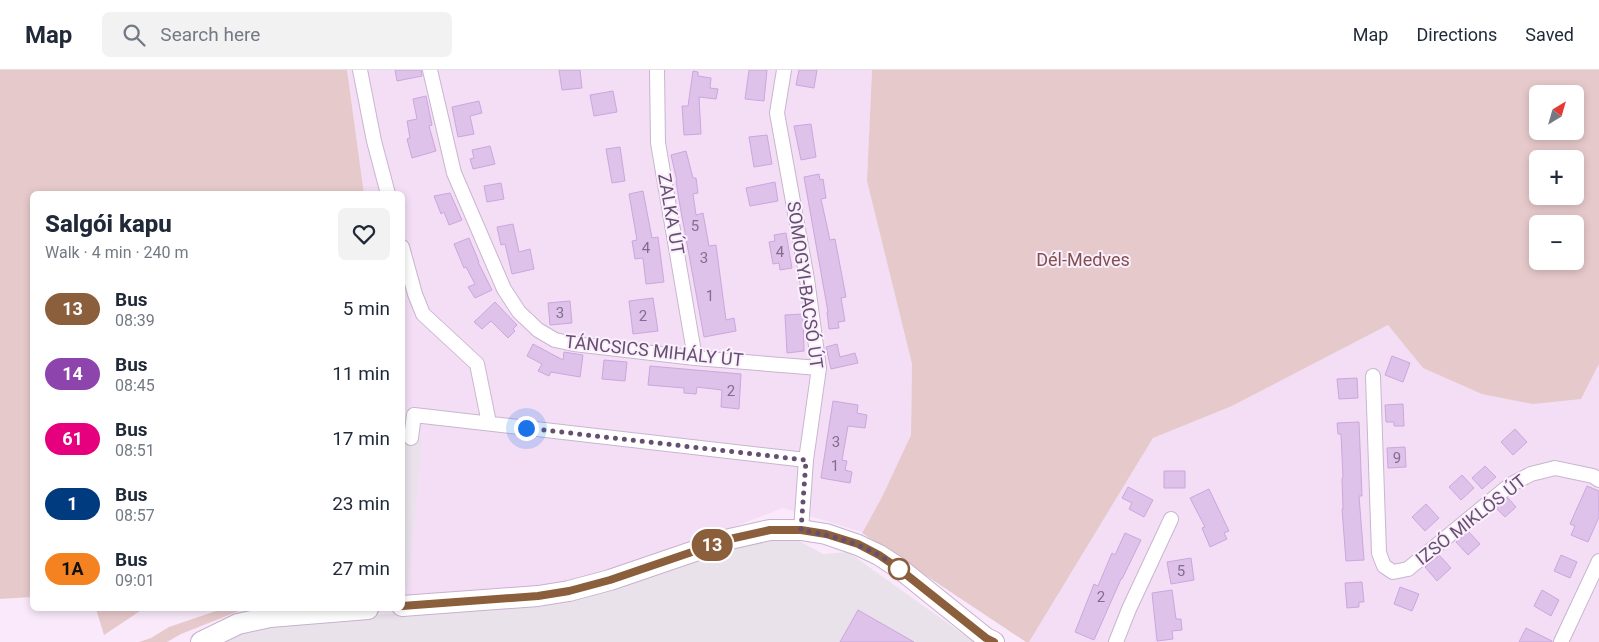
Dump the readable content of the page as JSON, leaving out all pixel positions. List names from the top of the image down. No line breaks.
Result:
{"streets":{"street":["ZALKA ÚT","SOMOGYI-BACSÓ ÚT","TÁNCSICS MIHÁLY ÚT","IZSÓ MIKLÓS ÚT"]},"crossings":[["ZALKA ÚT","TÁNCSICS MIHÁLY ÚT"],["SOMOGYI-BACSÓ ÚT","TÁNCSICS MIHÁLY ÚT"]],"parks":["Dél-Medves"],"lines":["bus line 13"],"house_numbers":["5","4","4","3","1","3","2","2","3","9","1","5","2"],"north":"top right","page":{"header":"Map","search":"Search here","nav":["Map","Directions","Saved"],"on_map":"13","map_buttons":["+","−"],"heading":["Salgói kapu","Walk · 4 min · 240 m"],"list":[{"mark":"13","name":"Bus","note":"08:39","value":"5 min"},{"mark":"14","name":"Bus","note":"08:45","value":"11 min"},{"mark":"61","name":"Bus","note":"08:51","value":"17 min"},{"mark":"1","name":"Bus","note":"08:57","value":"23 min"},{"mark":"1A","name":"Bus","note":"09:01","value":"27 min"}]}}
